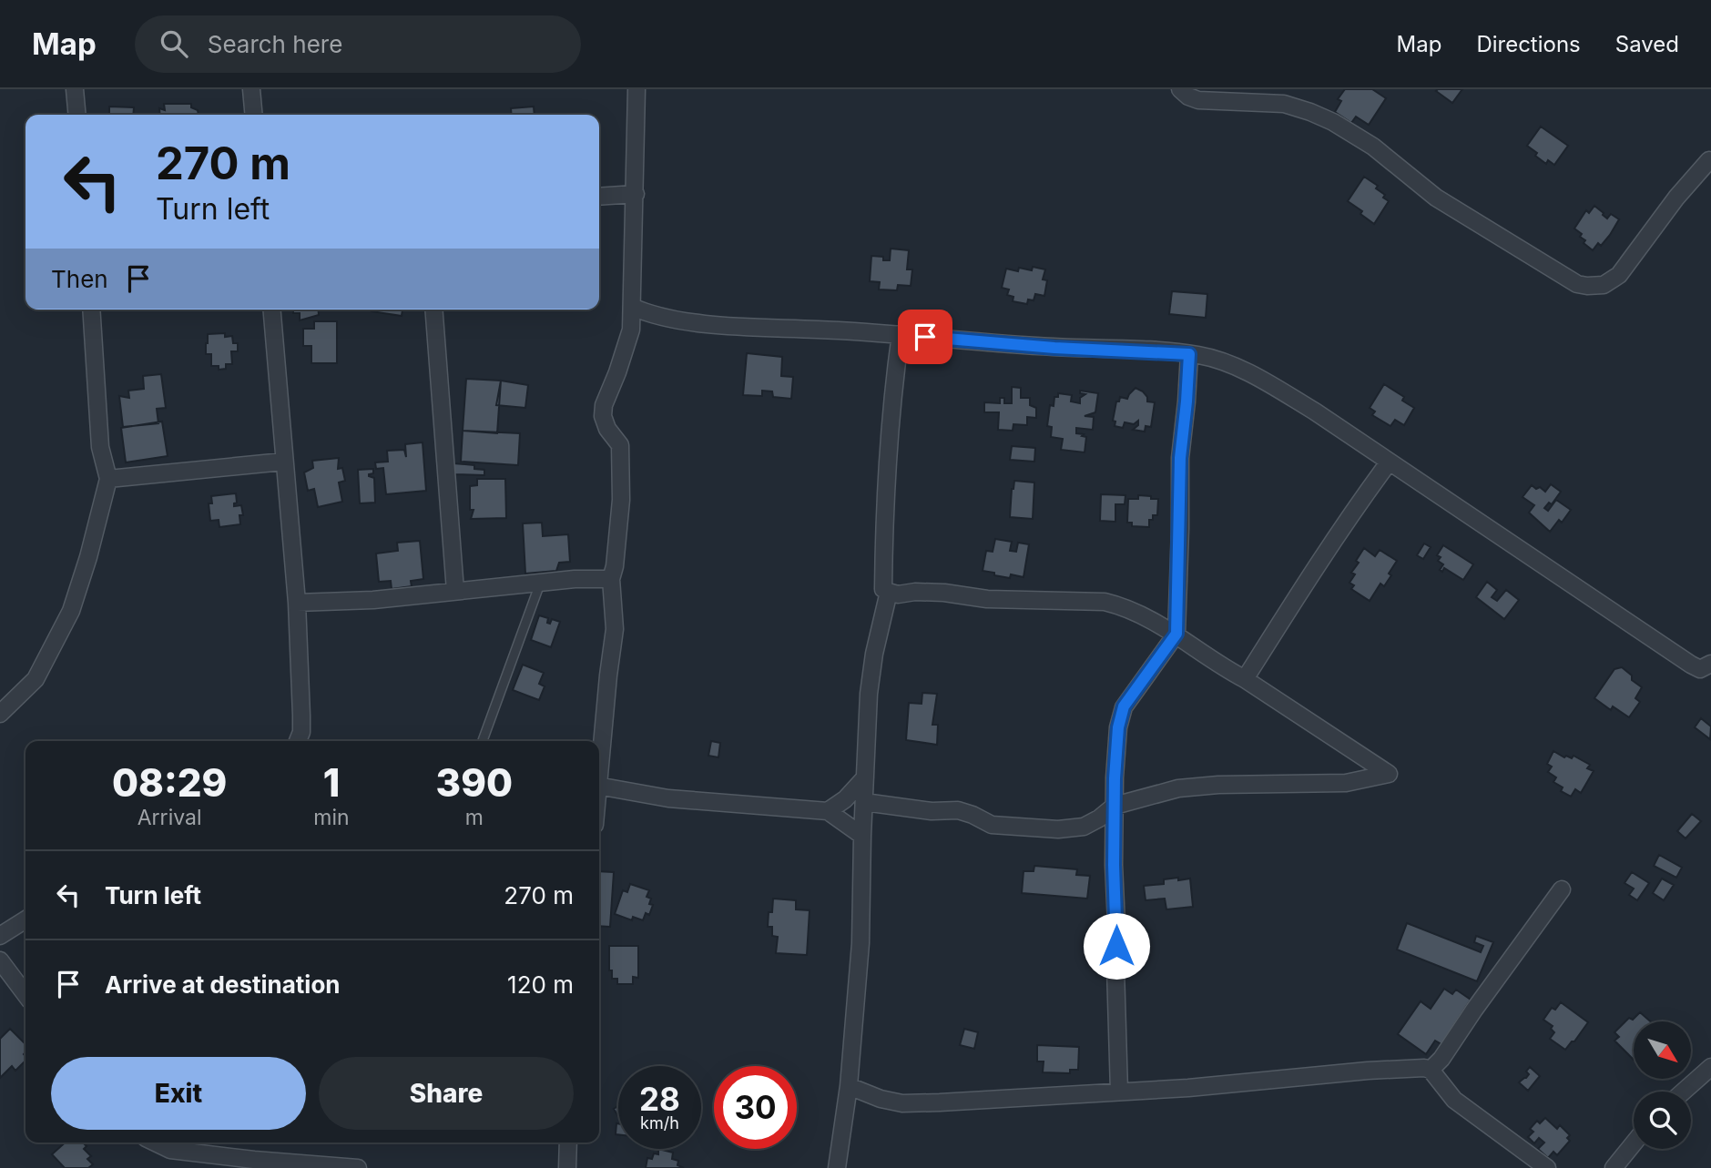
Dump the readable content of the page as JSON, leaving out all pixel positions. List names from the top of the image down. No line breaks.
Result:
{"north":"bottom right","page":{"header":"Map","search":"Search here","nav":["Map","Directions","Saved"],"turn":["270 m","Turn left"],"then":"Then","eta":["08:29","Arrival","1","min","390","m"],"list":[{"name":"Turn left","value":"270 m"},{"name":"Arrive at destination","value":"120 m"}],"buttons":["Exit","Share"],"speed":"28 km/h","limit":"30"}}
